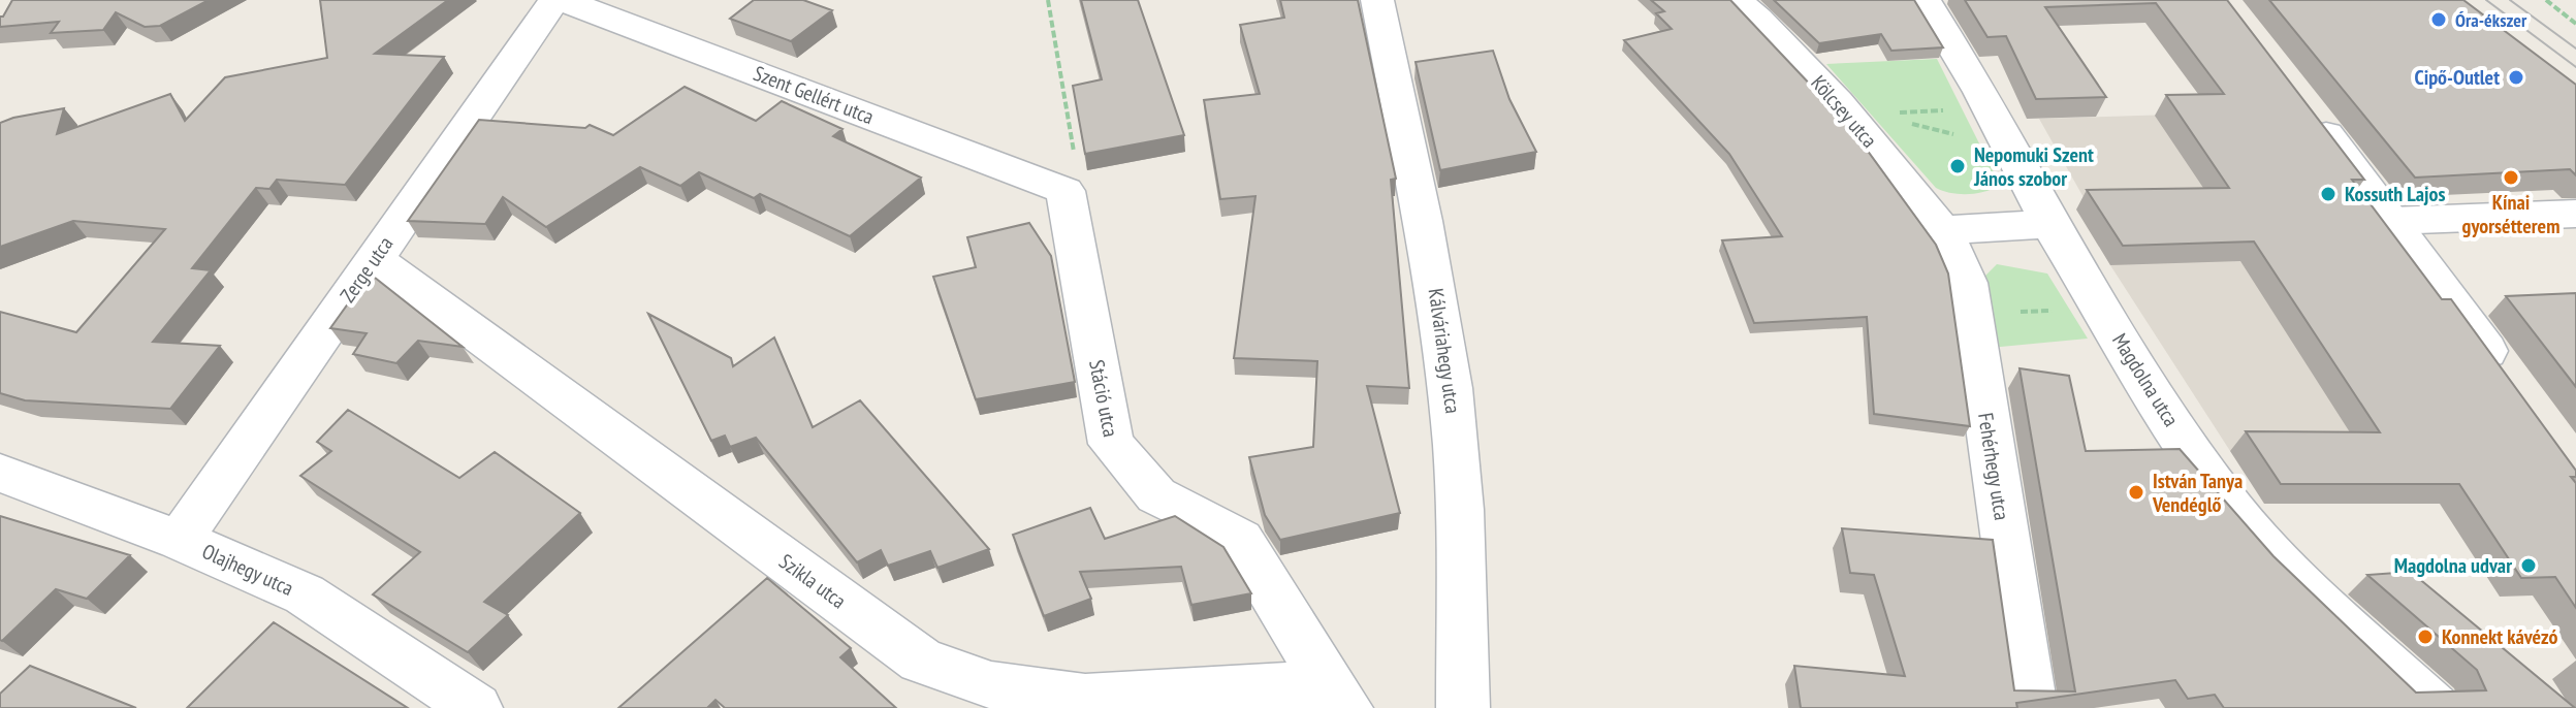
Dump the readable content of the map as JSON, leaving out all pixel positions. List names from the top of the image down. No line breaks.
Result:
{"streets":{"street":["Szent Gellért utca","Kölcsey utca","Zerge utca","Kálváriahegy utca","Magdolna utca","Stáció utca","Fehérhegy utca","Olajhegy utca","Szikla utca"]},"crossings":[["Szent Gellért utca","Stáció utca"],["Kölcsey utca","Fehérhegy utca"],["Zerge utca","Olajhegy utca"],["Zerge utca","Szikla utca"],["Stáció utca","Szikla utca"]],"places":["Óra-ékszer","Cipő-Outlet","Nepomuki Szent János szobor","Kínai gyorsétterem","Kossuth Lajos","István Tanya Vendéglő","Magdolna udvar","Konnekt kávézó"]}
